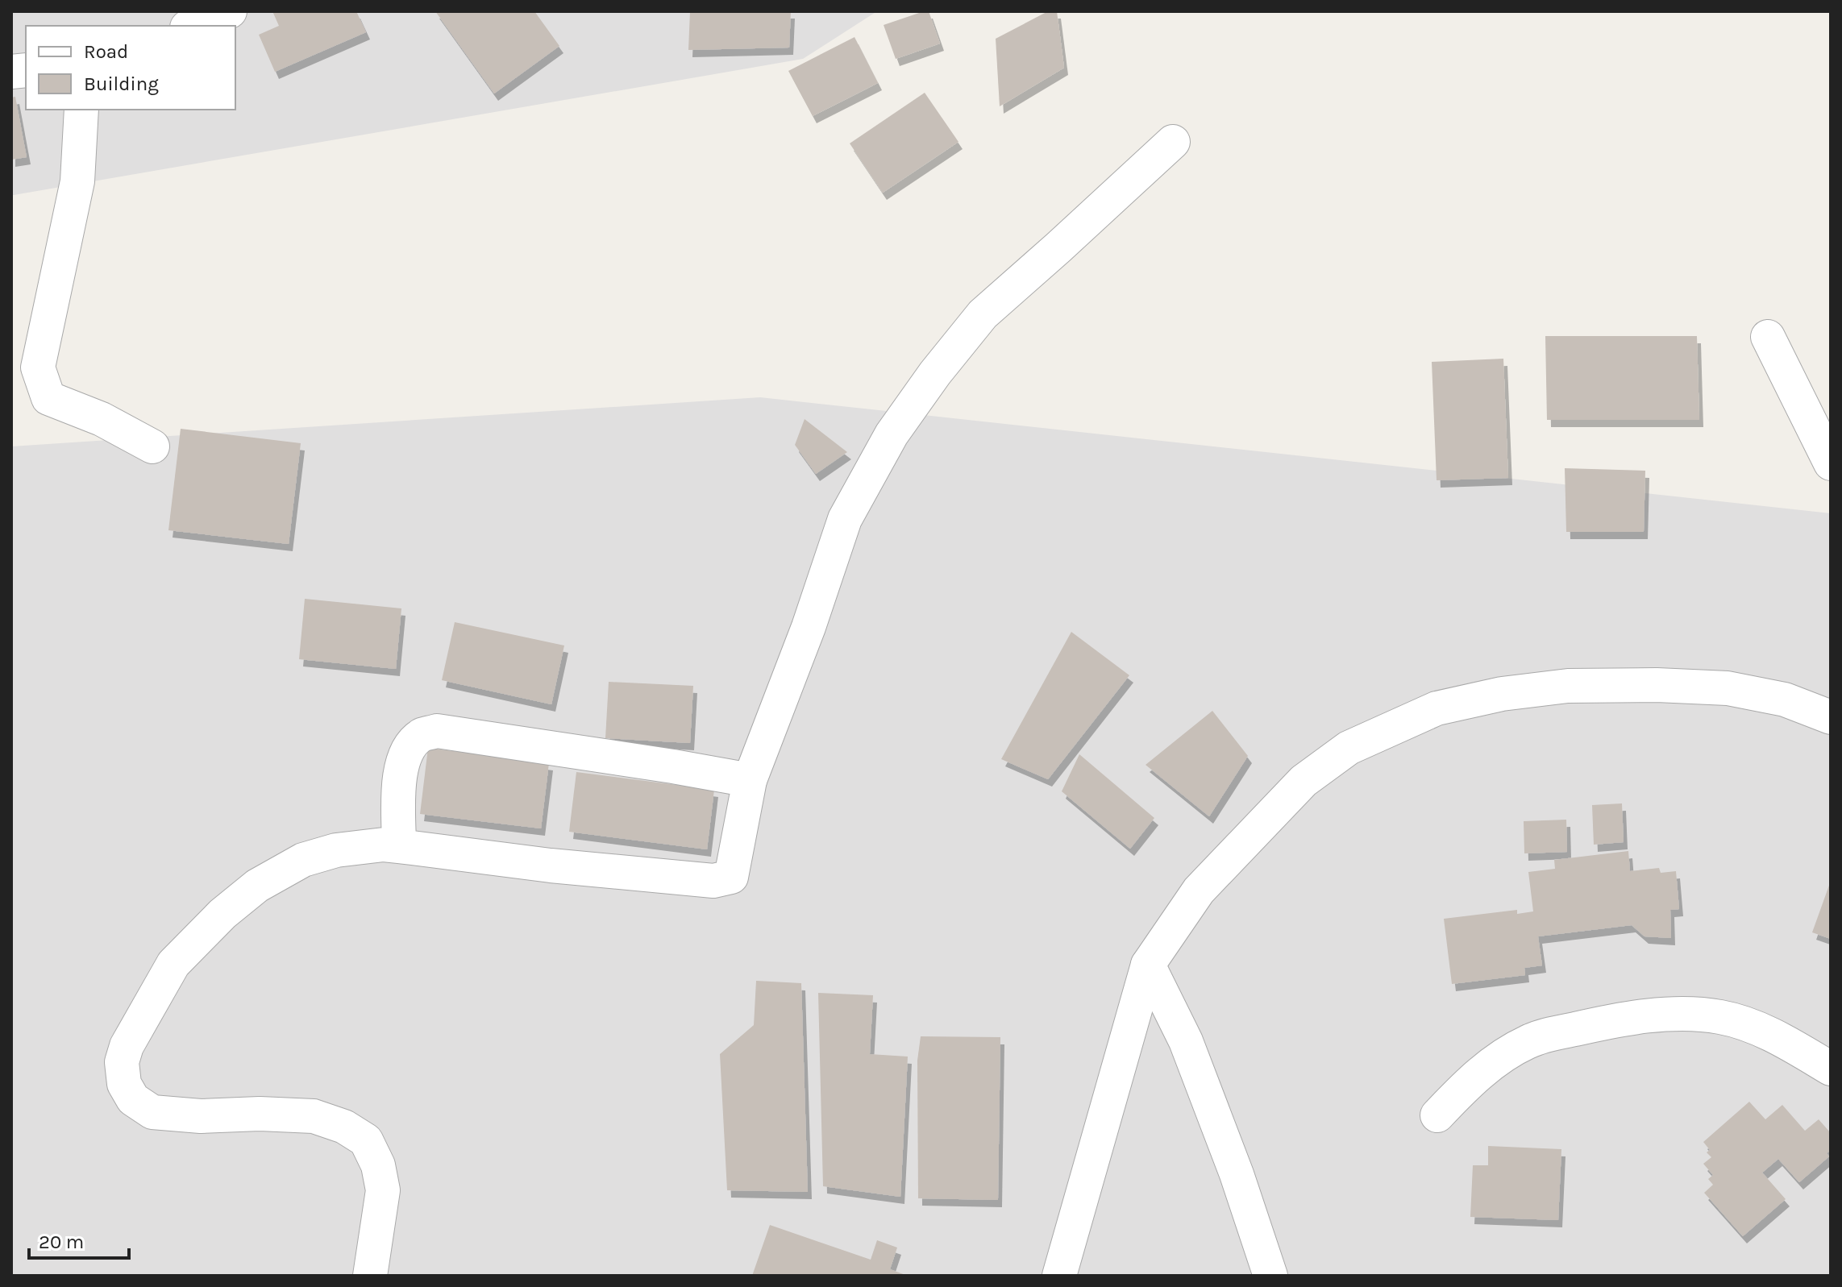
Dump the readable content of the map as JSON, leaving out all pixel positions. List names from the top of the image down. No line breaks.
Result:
{"legend":["Road","Building"],"scale_bar":"20 m"}
